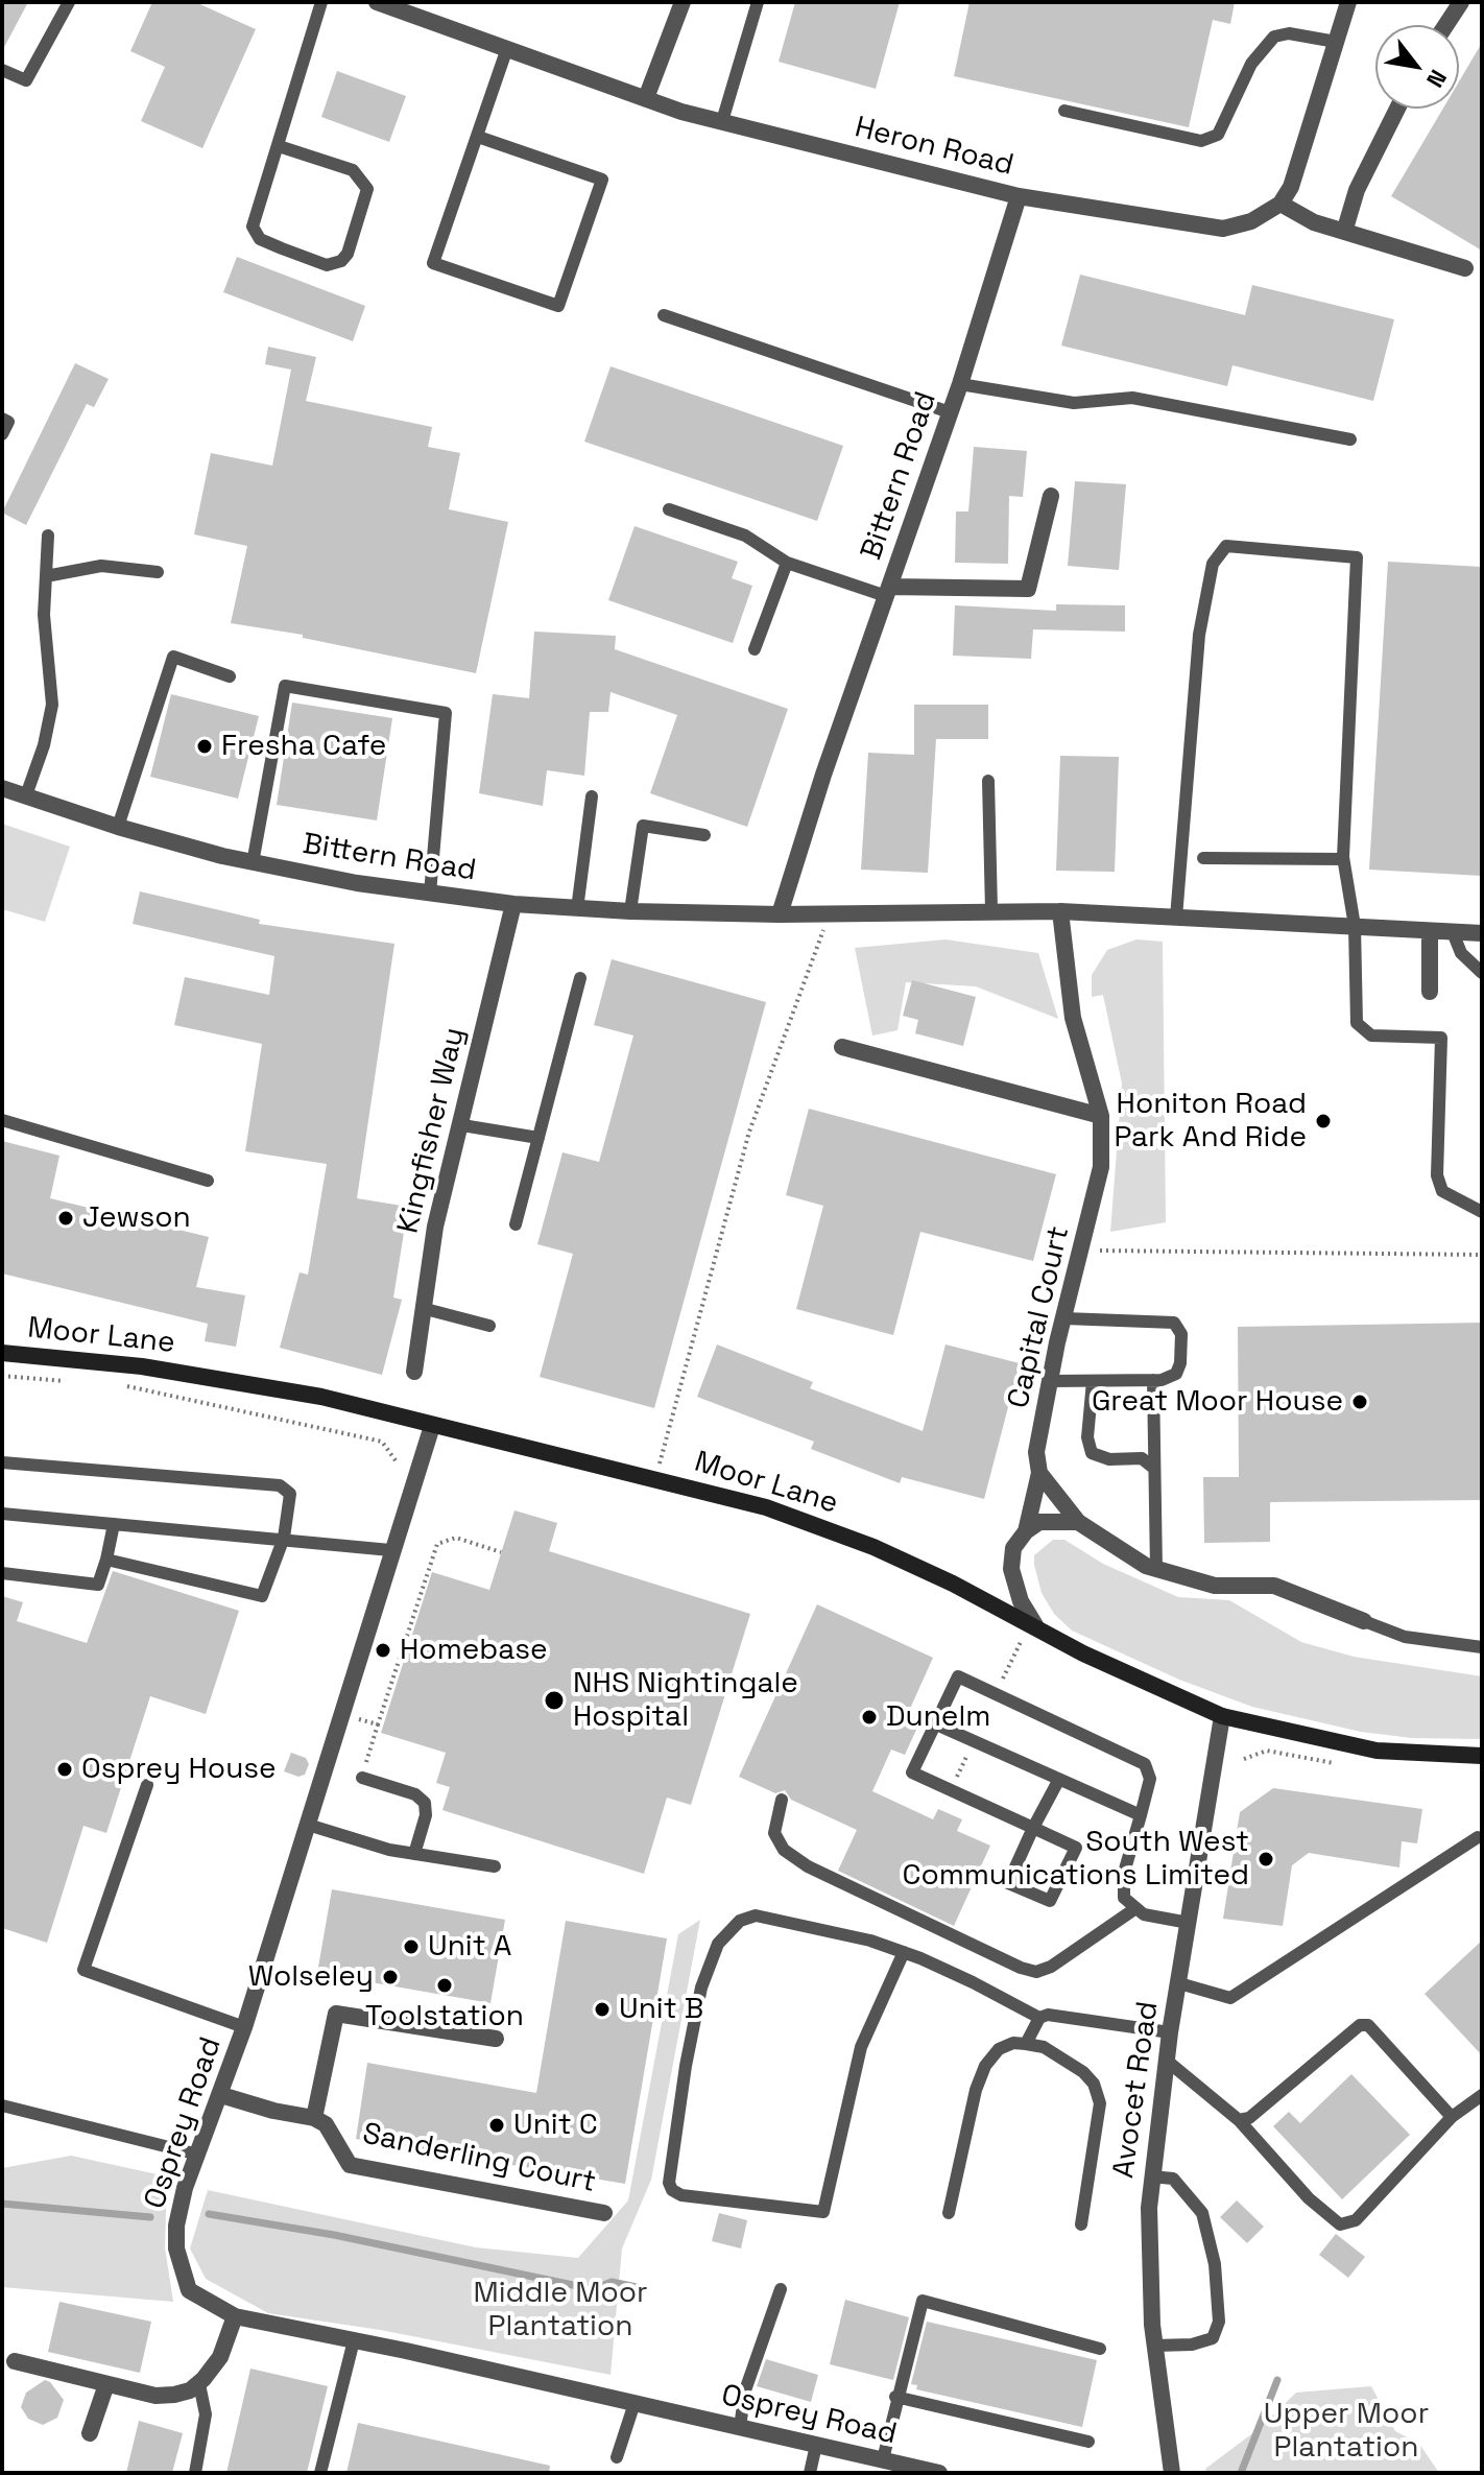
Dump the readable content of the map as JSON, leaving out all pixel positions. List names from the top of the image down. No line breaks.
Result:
{"streets":{"main road":["Moor Lane"],"street":["Heron Road","Bittern Road","Kingfisher Way","Capital Court","Avocet Road","Osprey Road","Sanderling Court"]},"crossings":[["Heron Road","Bittern Road"],["Bittern Road","Kingfisher Way"],["Bittern Road","Capital Court"],["Capital Court","Moor Lane"],["Moor Lane","Avocet Road"],["Moor Lane","Osprey Road"]],"parks":["Middle Moor Plantation","Upper Moor Plantation"],"places":["Fresha Cafe","Honiton Road Park And Ride","Jewson","Great Moor House","Homebase","NHS Nightingale Hospital","Dunelm","Osprey House","South West Communications Limited","Unit A","Wolseley","Toolstation","Unit B","Unit C"],"north":"bottom right"}
